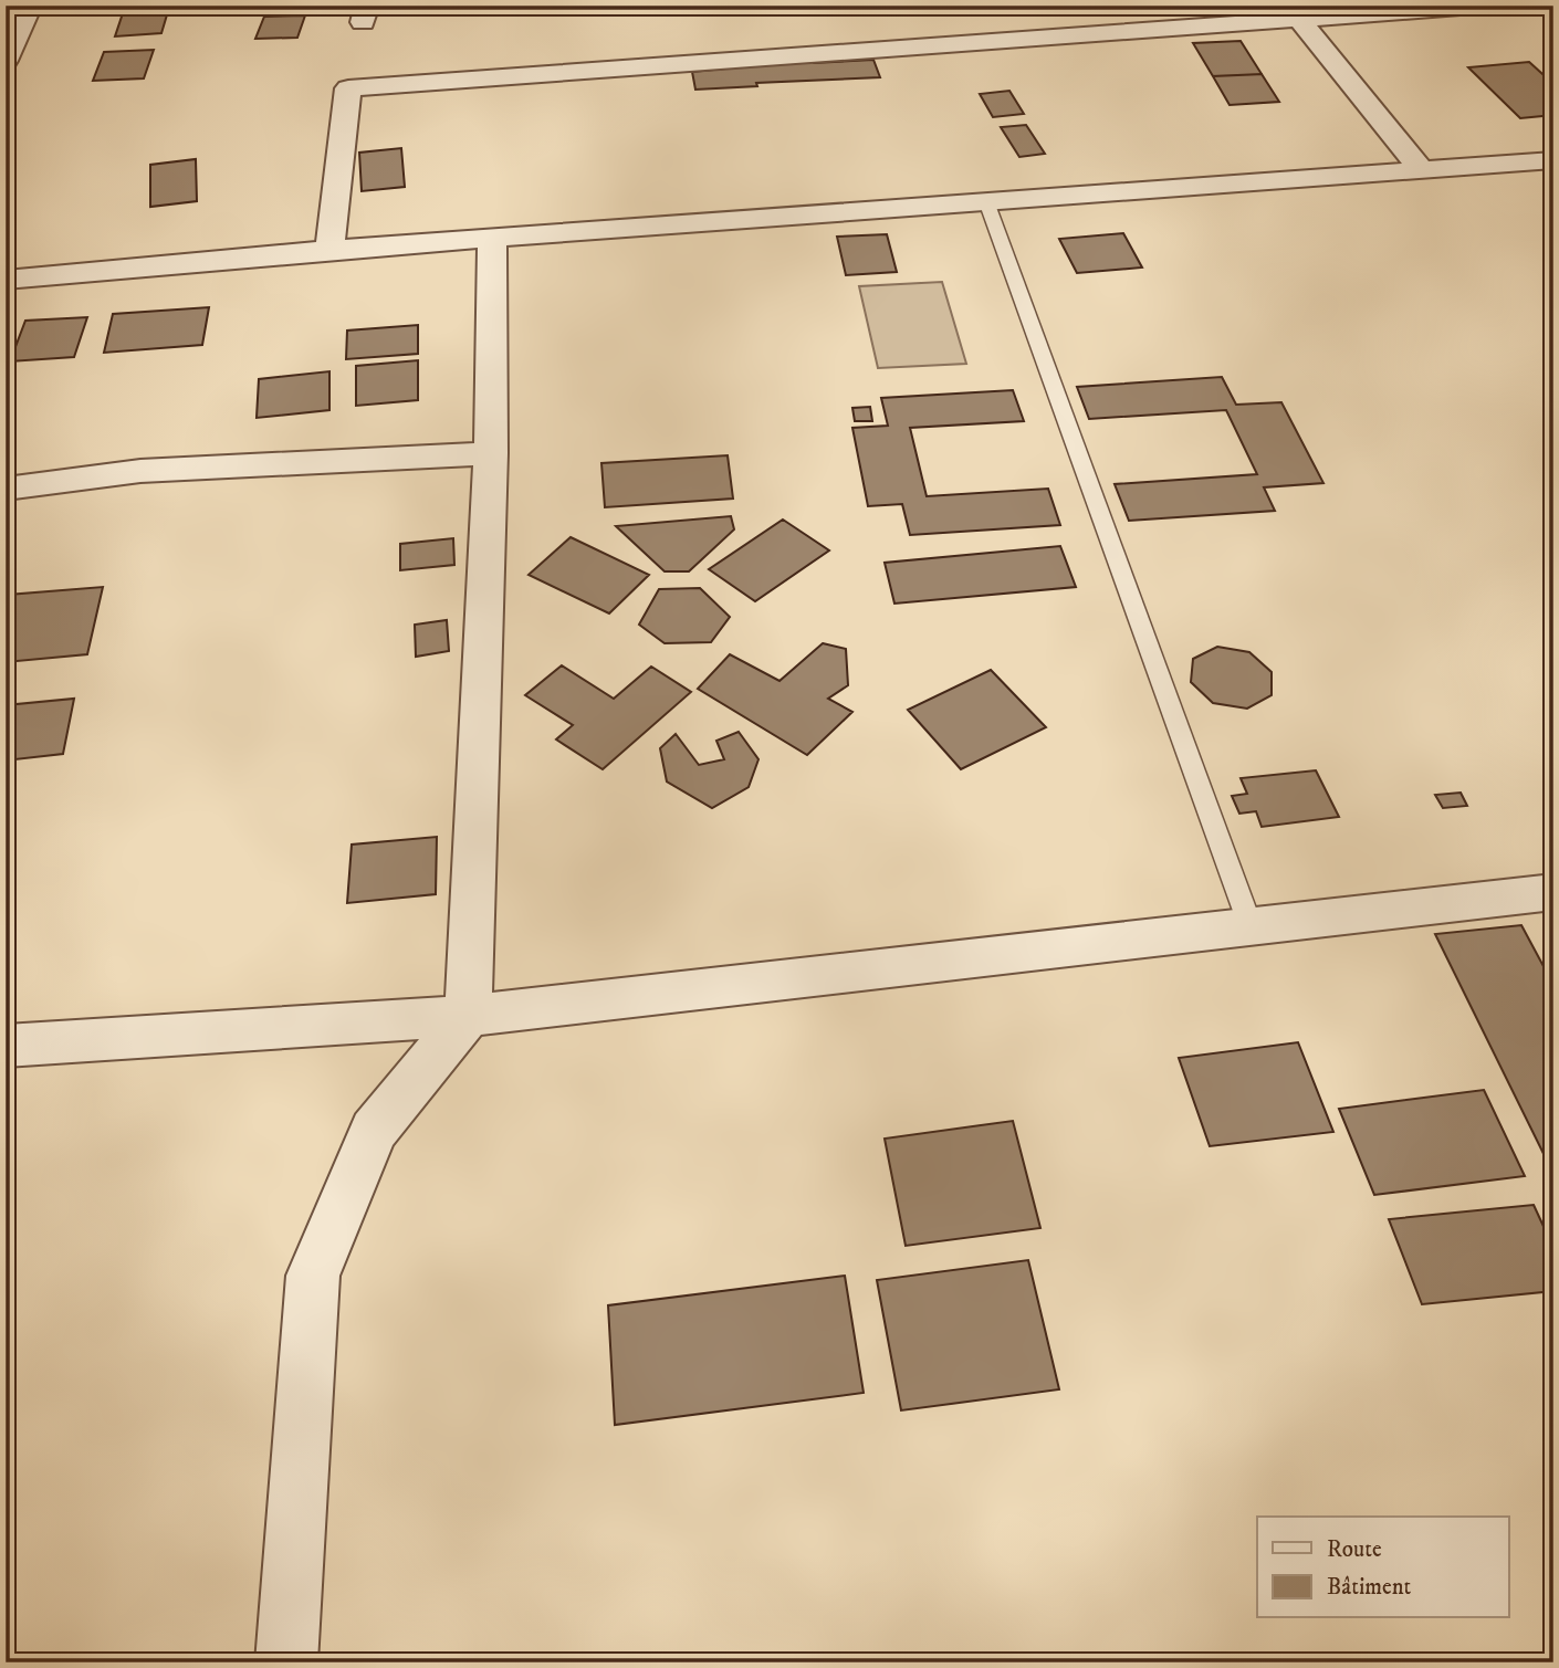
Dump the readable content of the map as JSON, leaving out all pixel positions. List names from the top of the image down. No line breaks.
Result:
{"legend":["Route","Bâtiment"]}
